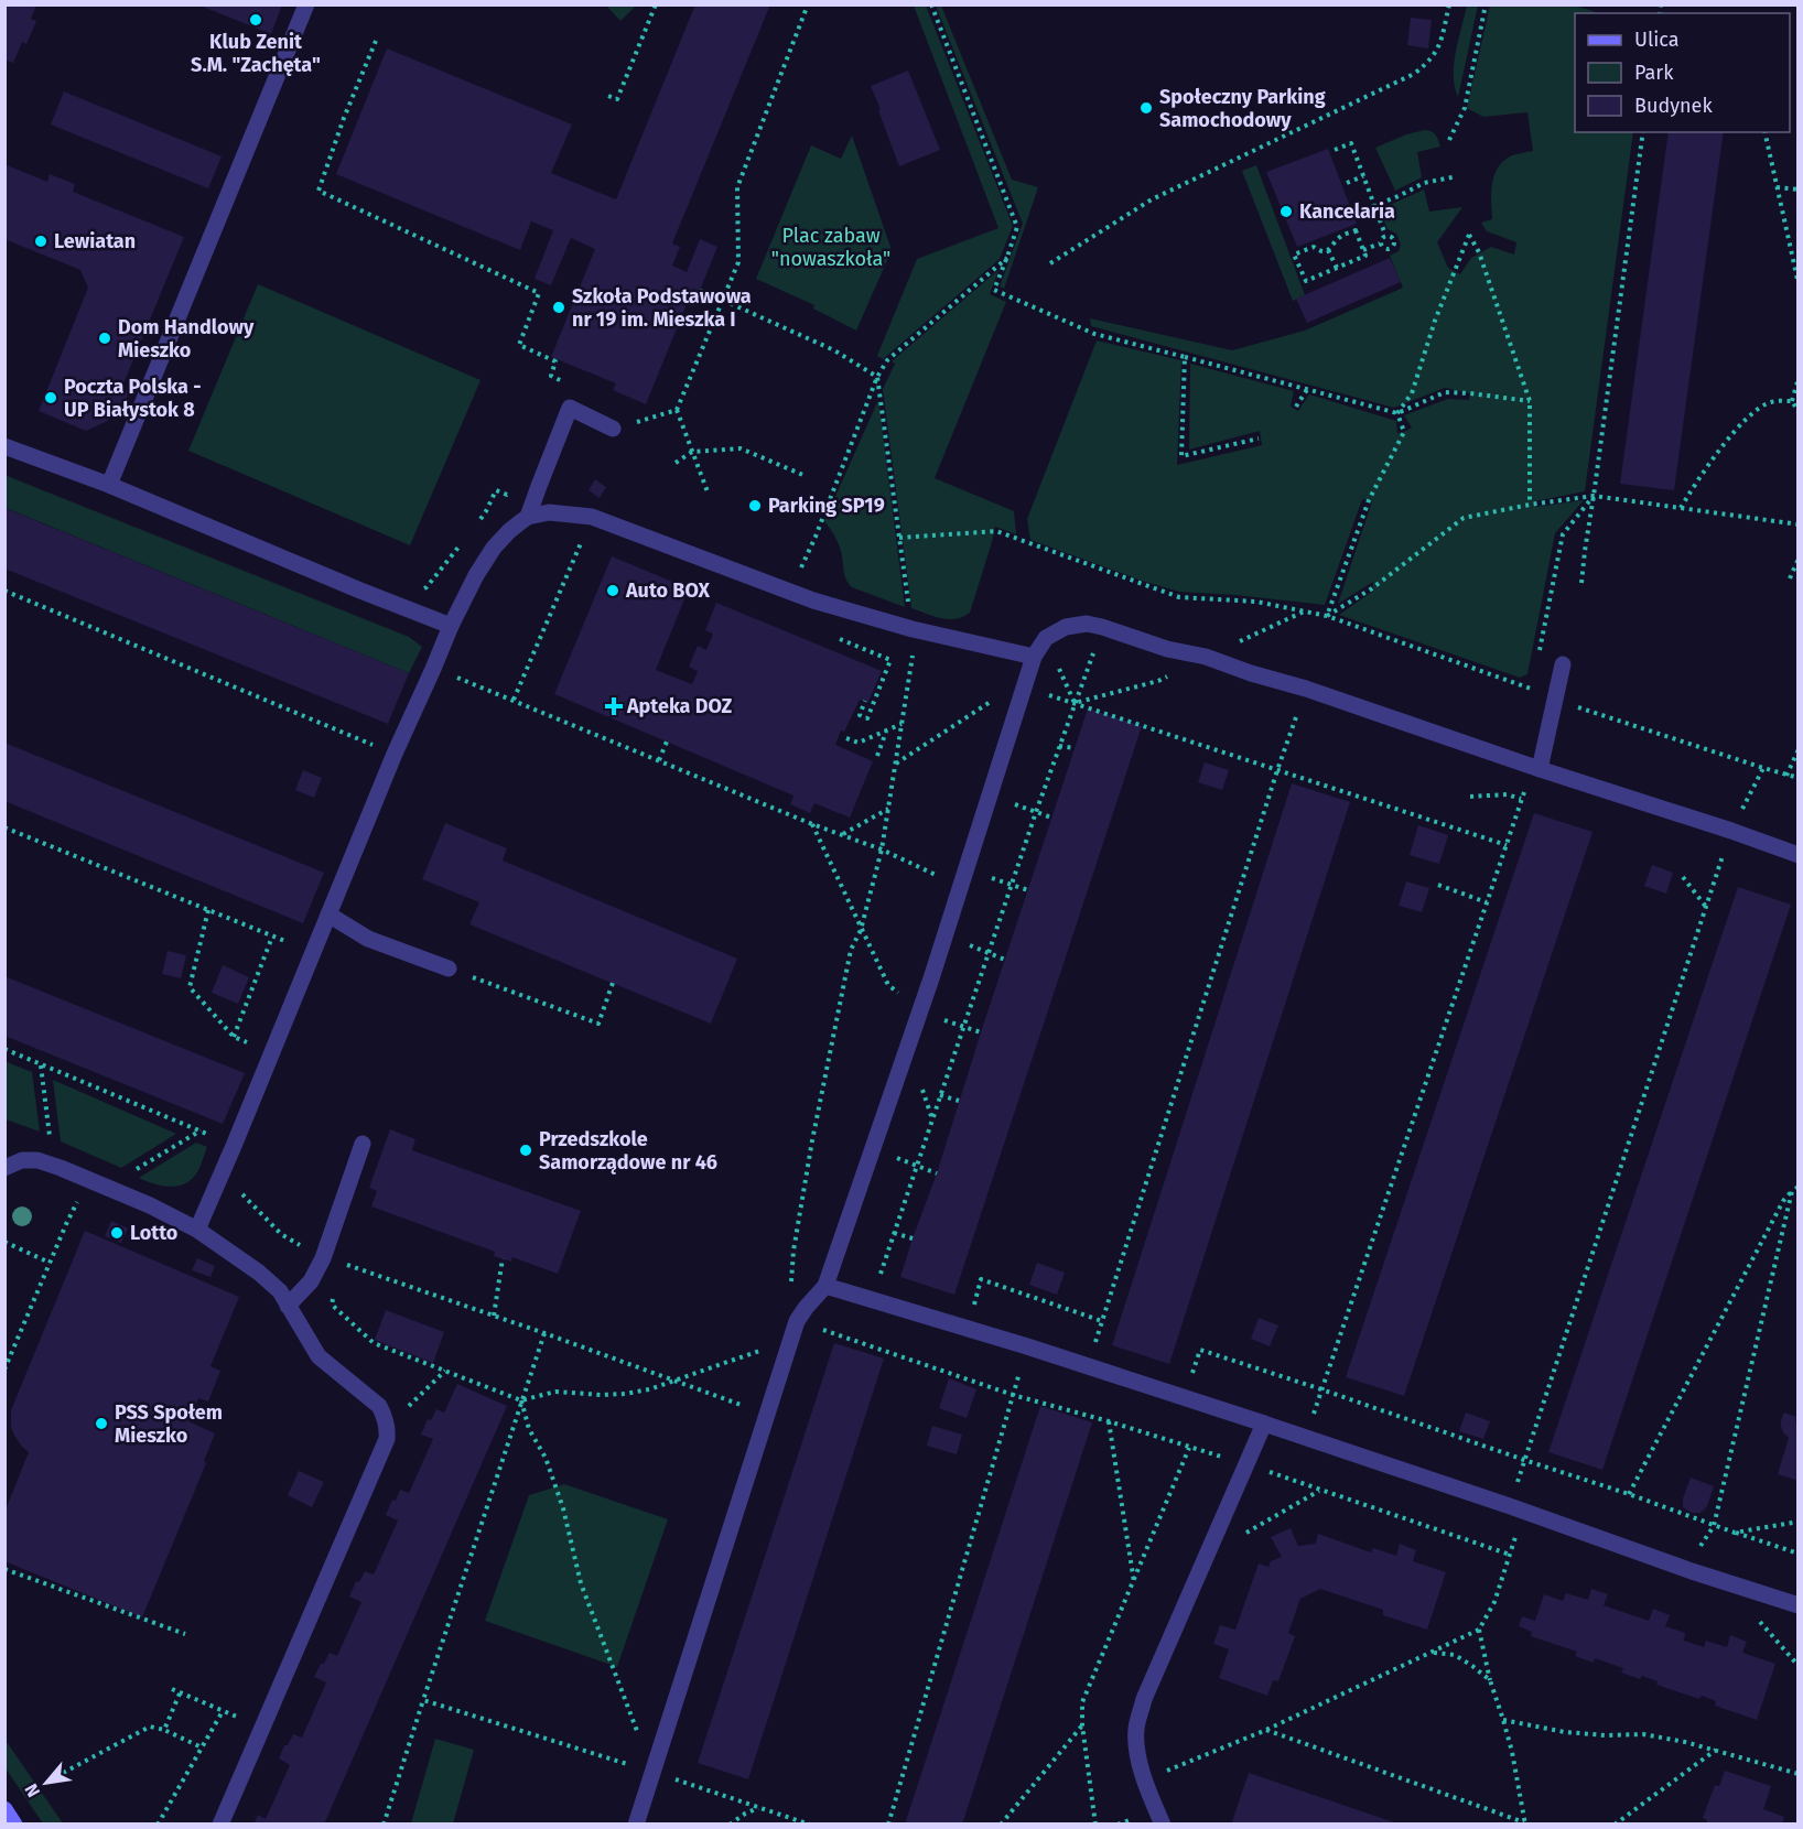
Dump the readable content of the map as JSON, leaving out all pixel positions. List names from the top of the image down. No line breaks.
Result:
{"parks":["Plac zabaw \"nowaszkoła\""],"places":{"other":["Klub Zenit S.M. \"Zachęta\"","Społeczny Parking Samochodowy","Kancelaria","Lewiatan","Szkoła Podstawowa nr 19 im. Mieszka I","Dom Handlowy Mieszko","Poczta Polska - UP Białystok 8","Parking SP19","Auto BOX","Przedszkole Samorządowe nr 46","Lotto","PSS Społem Mieszko"],"health":["Apteka DOZ"]},"legend":["Ulica","Park","Budynek"],"north":"bottom left"}
